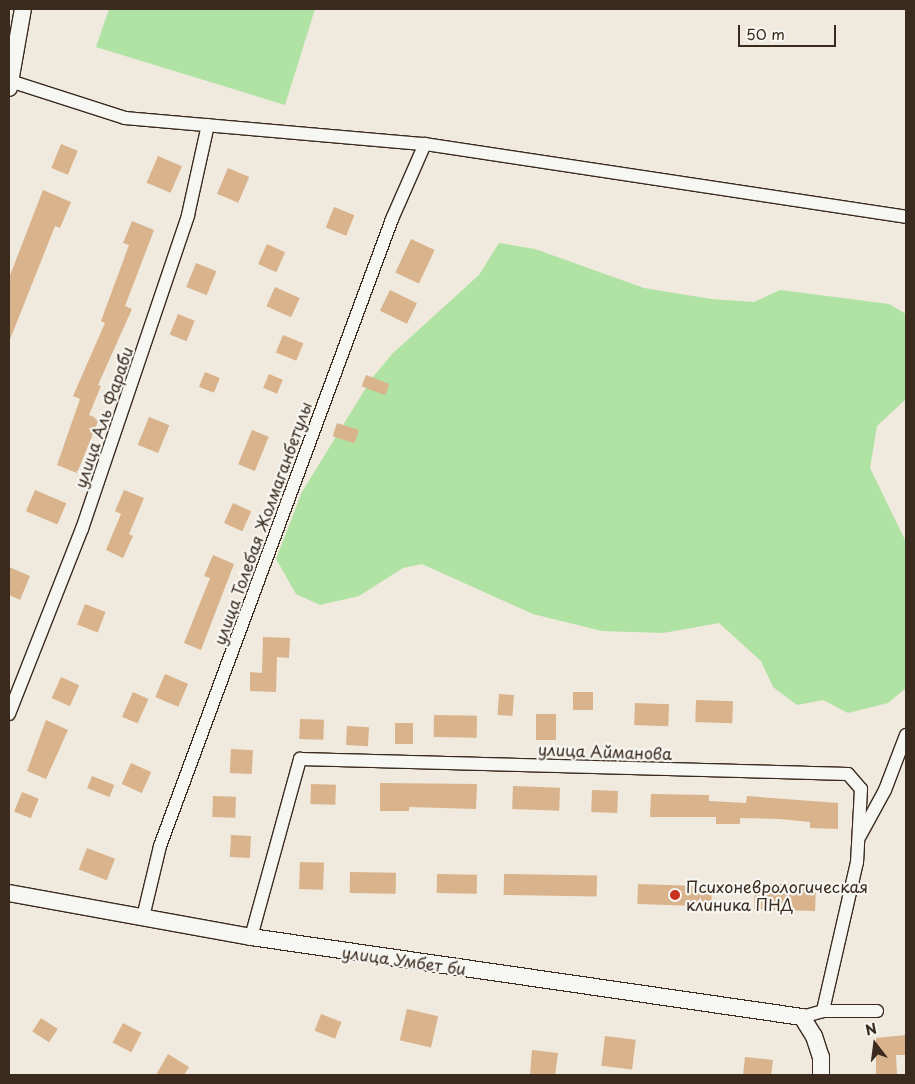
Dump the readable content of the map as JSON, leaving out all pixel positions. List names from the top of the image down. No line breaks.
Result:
{"streets":{"street":["улица Аль Фараби","улица Толебая Жолмаганбетулы","улица Айманова","улица Умбет би"]},"crossings":[["улица Толебая Жолмаганбетулы","улица Умбет би"],["улица Айманова","улица Умбет би"]],"places":["Психоневрологическая клиника ПНД"],"scale_bar":"50 m","north":"top"}
